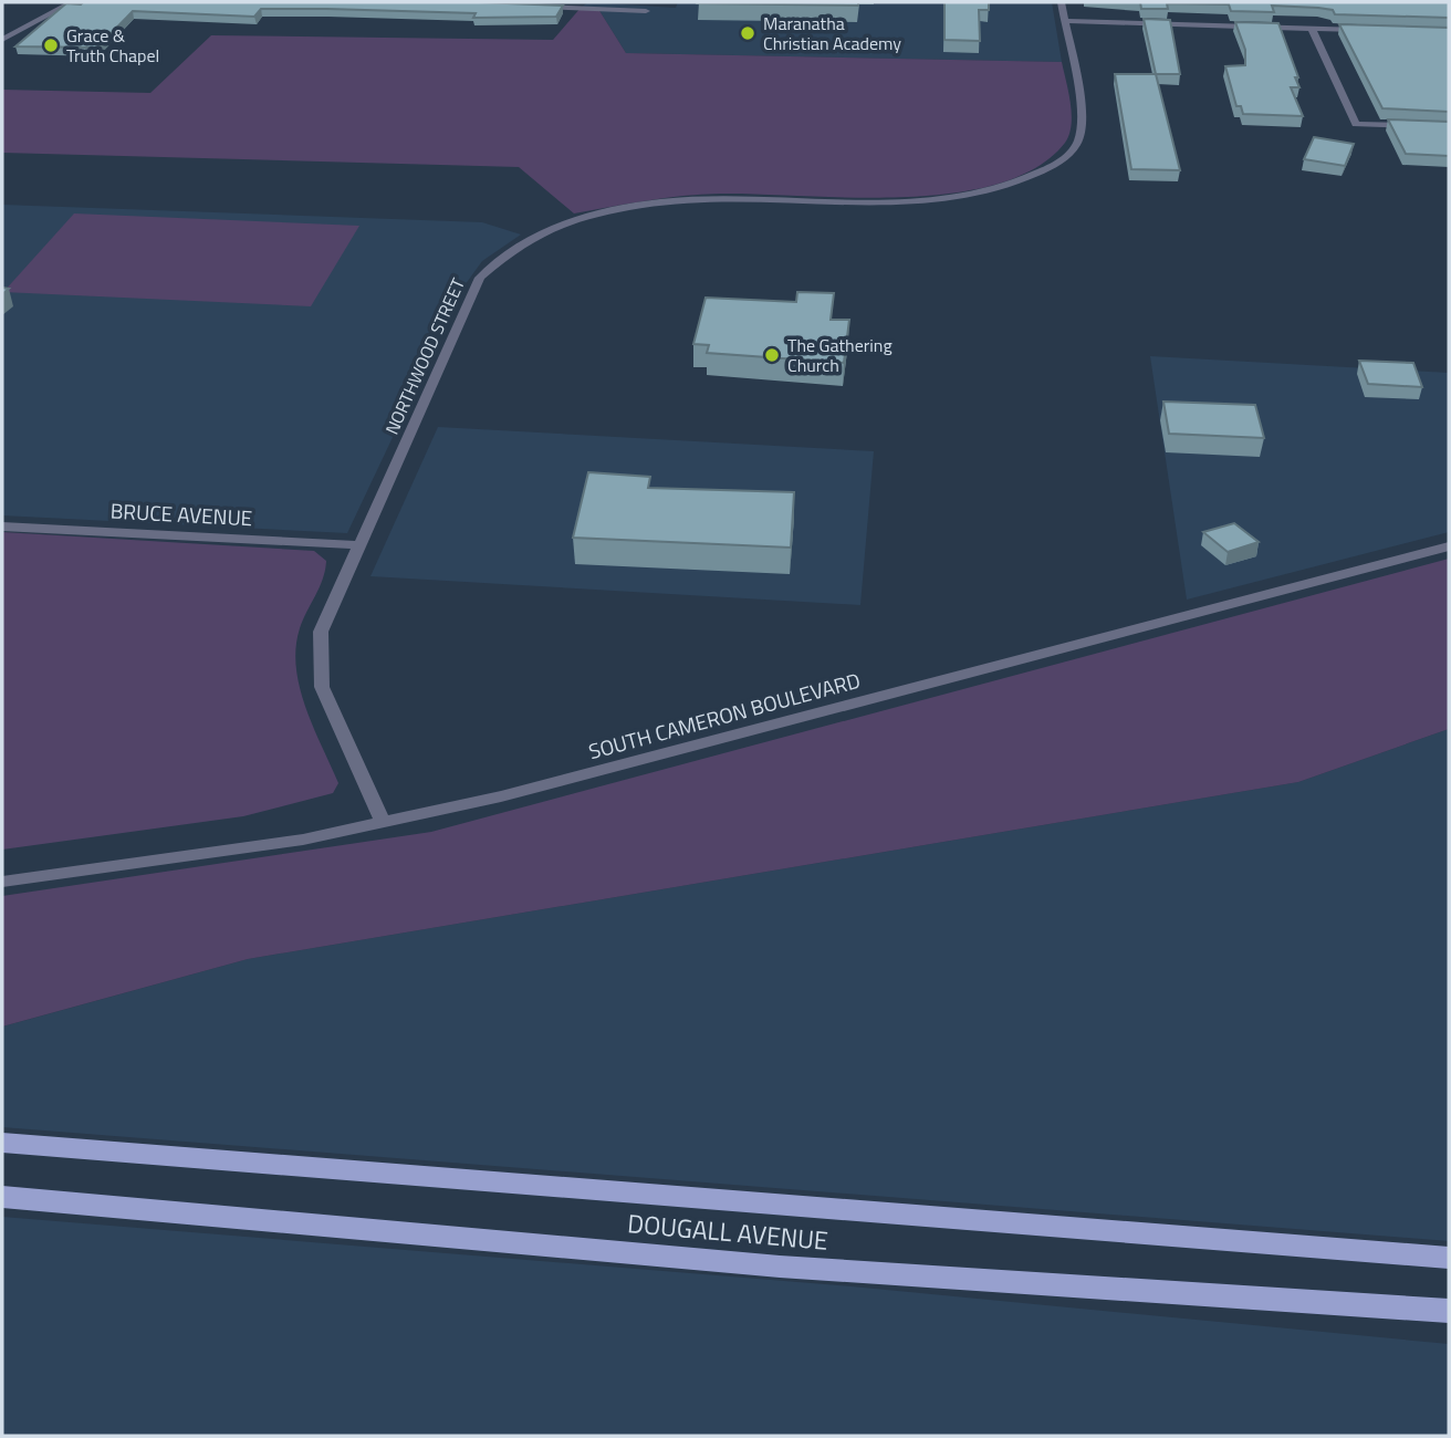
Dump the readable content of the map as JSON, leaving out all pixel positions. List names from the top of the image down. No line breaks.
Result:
{"streets":{"main road":["DOUGALL AVENUE"],"street":["NORTHWOOD STREET","BRUCE AVENUE","SOUTH CAMERON BOULEVARD"]},"crossings":[["NORTHWOOD STREET","BRUCE AVENUE"],["NORTHWOOD STREET","SOUTH CAMERON BOULEVARD"]],"places":["Maranatha Christian Academy","Grace & Truth Chapel","The Gathering Church"]}
